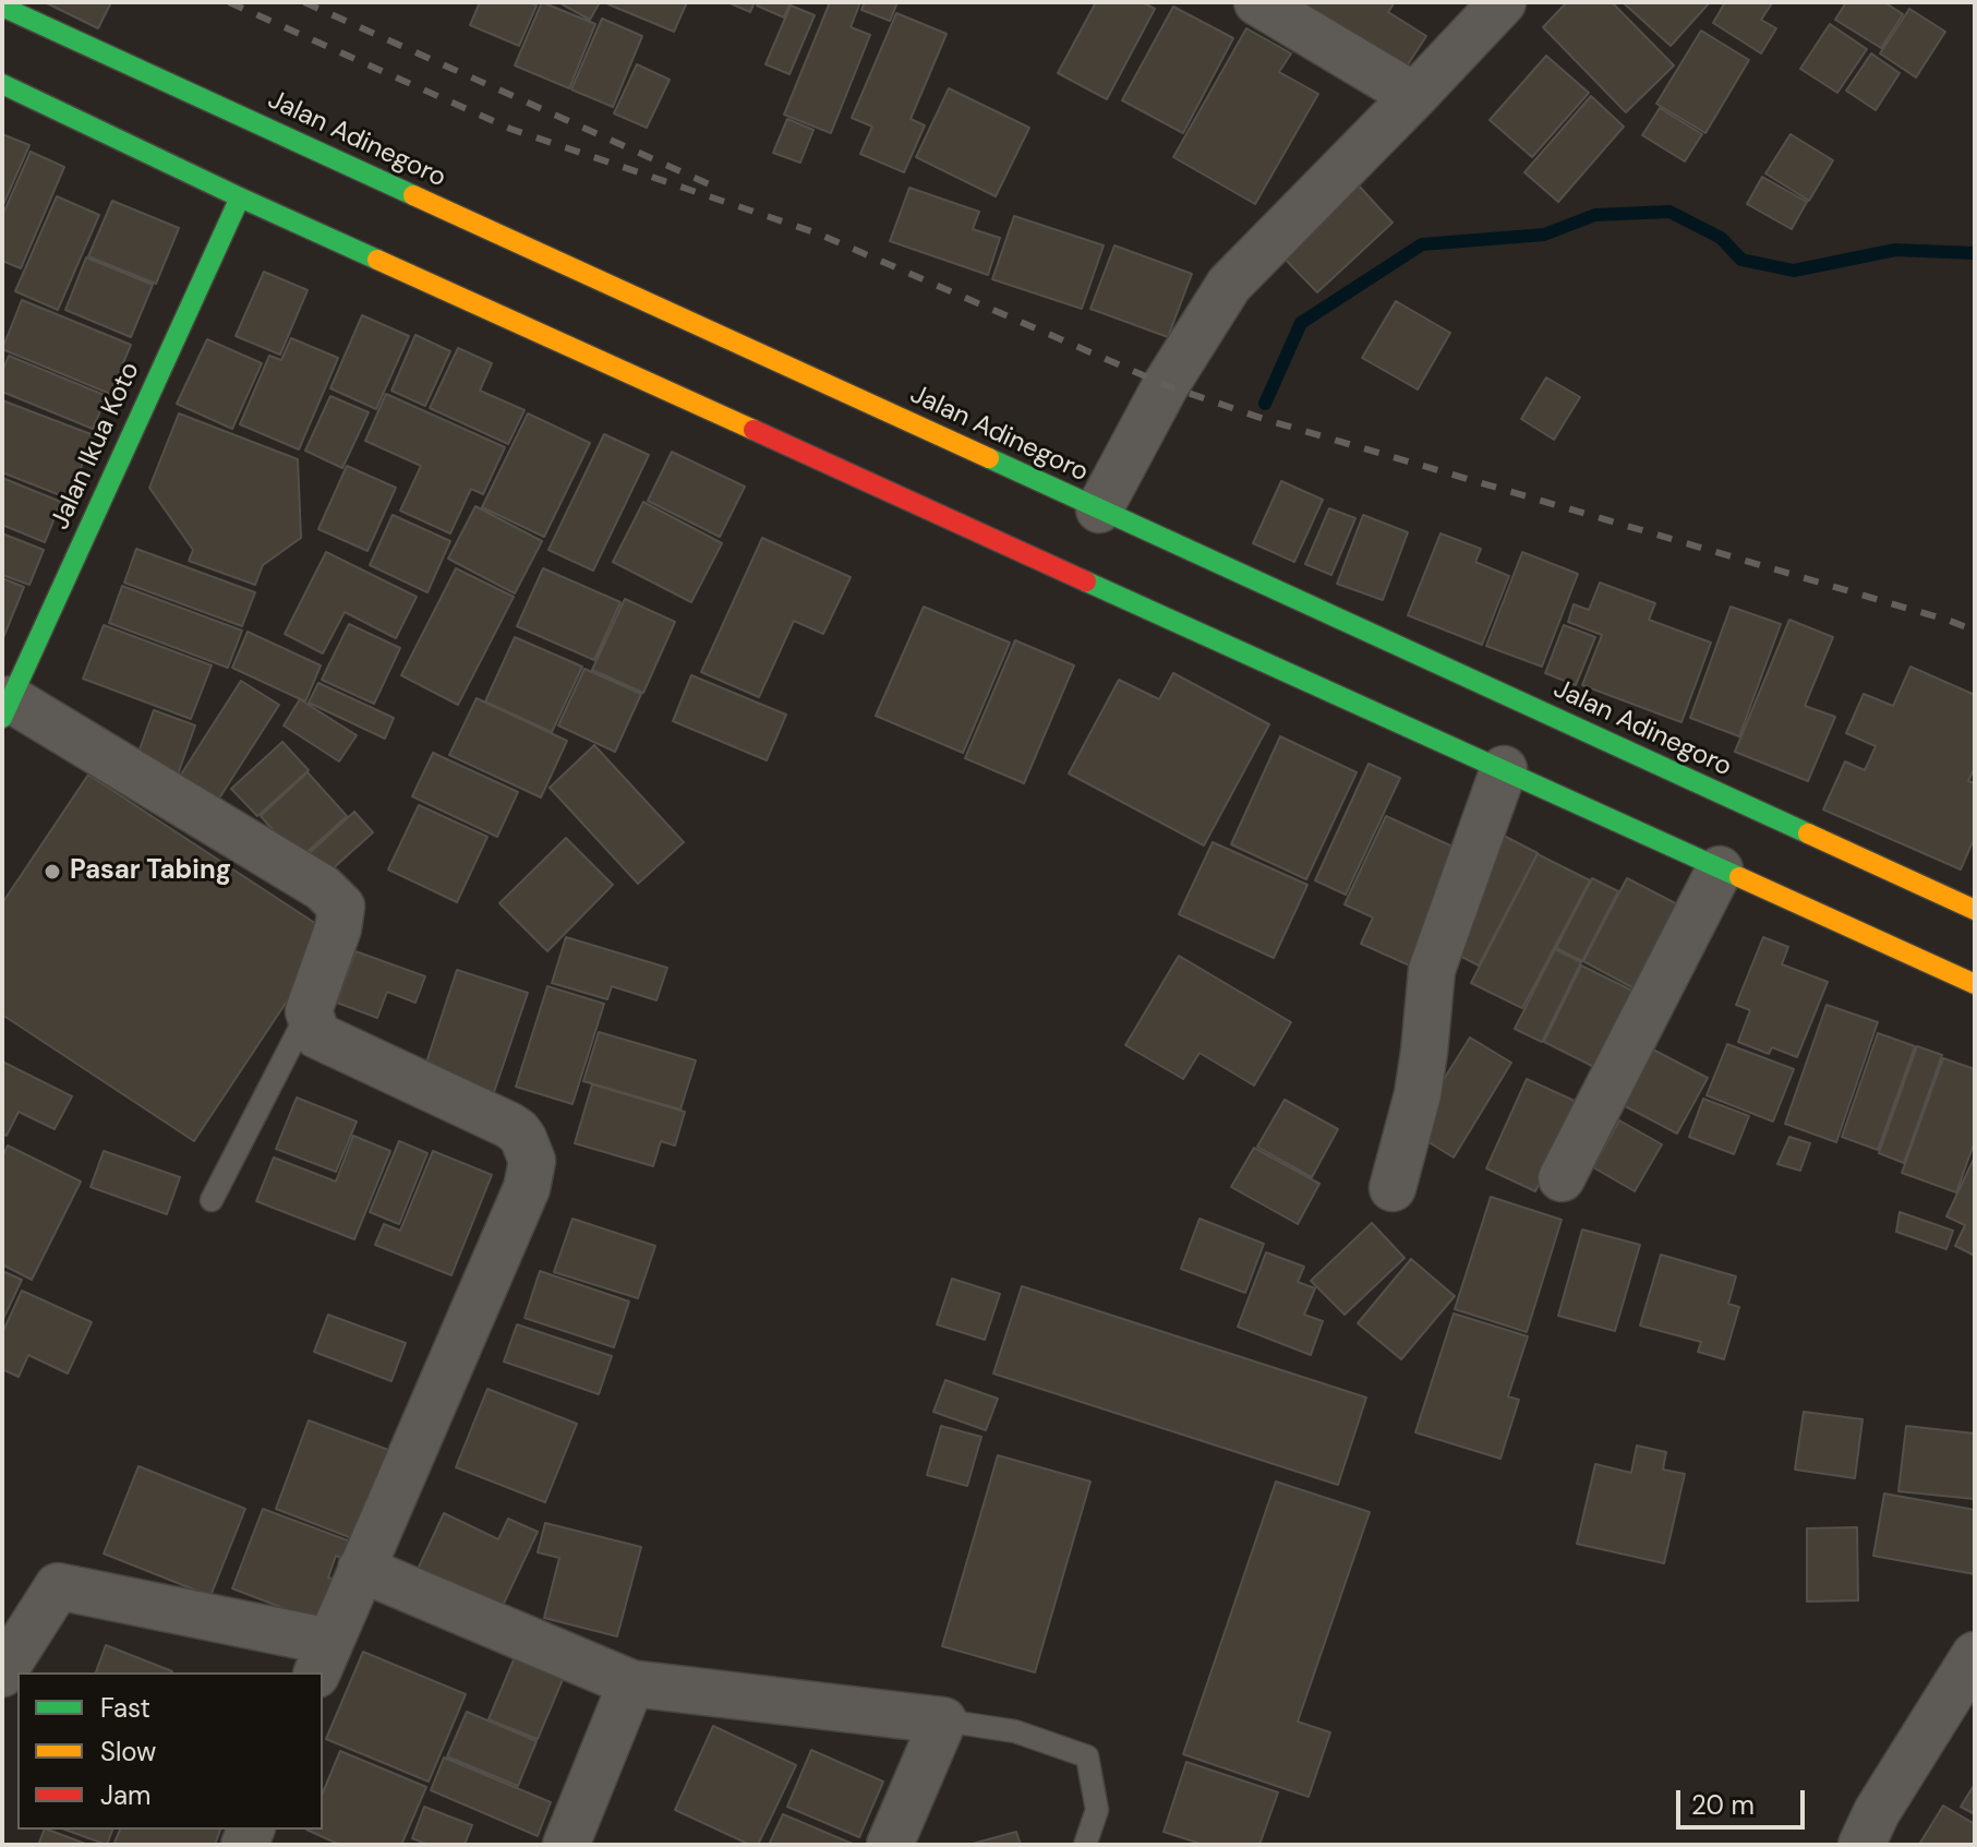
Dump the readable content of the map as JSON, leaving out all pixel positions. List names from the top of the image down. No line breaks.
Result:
{"streets":{"main road":["Jalan Adinegoro","Jalan Ikua Koto"]},"places":["Pasar Tabing"],"legend":["Fast","Slow","Jam"],"scale_bar":"20 m"}
